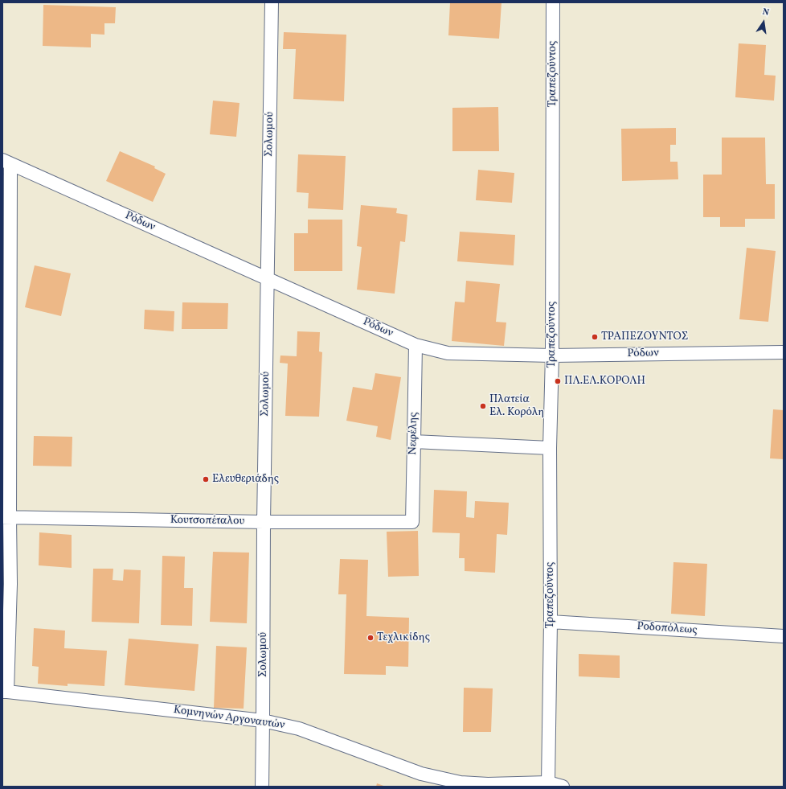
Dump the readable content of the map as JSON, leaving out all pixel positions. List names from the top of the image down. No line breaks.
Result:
{"streets":{"street":["Τραπεζούντος","Σολωμού","Ρόδων","Νεφέλης","Κουτσοπέταλου","Ροδοπόλεως","Κομνηνών Αργοναυτών"]},"crossings":[["Τραπεζούντος","Ρόδων"],["Τραπεζούντος","Ροδοπόλεως"],["Τραπεζούντος","Κομνηνών Αργοναυτών"],["Σολωμού","Ρόδων"],["Σολωμού","Κουτσοπέταλου"],["Σολωμού","Κομνηνών Αργοναυτών"],["Ρόδων","Νεφέλης"],["Νεφέλης","Κουτσοπέταλου"]],"places":["ΤΡΑΠΕΖΟΥΝΤΟΣ","ΠΛ.ΕΛ.ΚΟΡΟΛΗ","Πλατεία Ελ. Κορόλη","Ελευθεριάδης","Τεχλικίδης"],"north":"top"}
